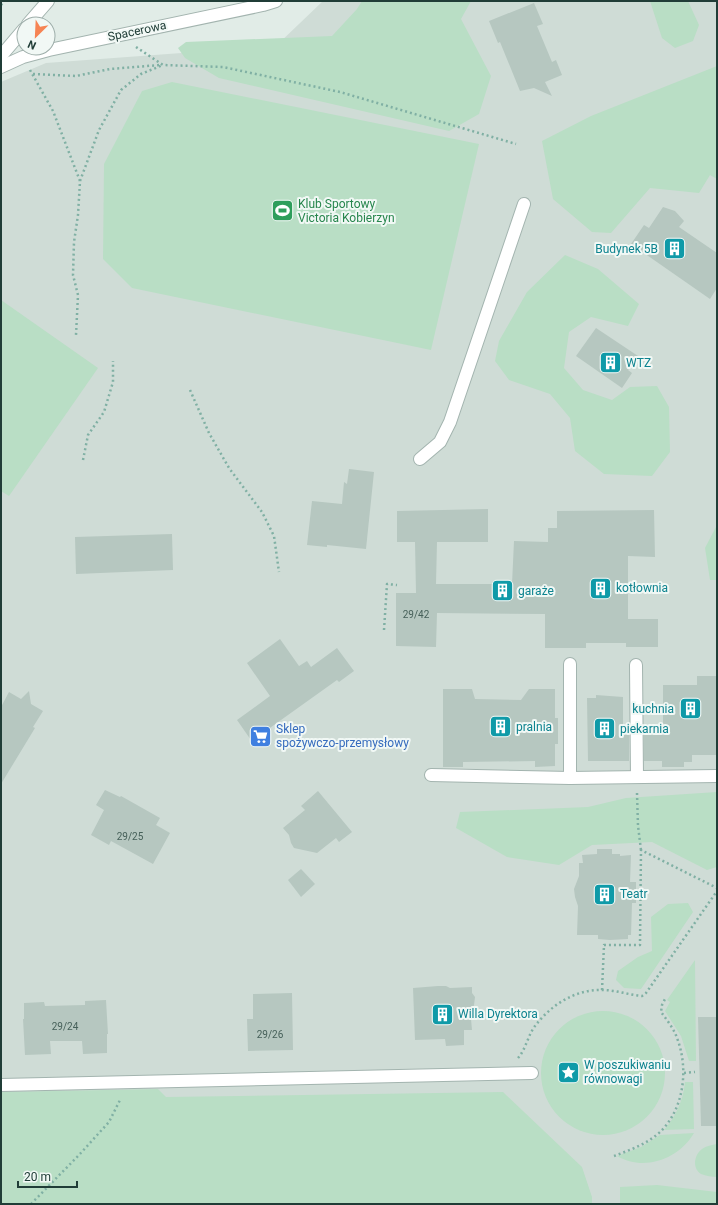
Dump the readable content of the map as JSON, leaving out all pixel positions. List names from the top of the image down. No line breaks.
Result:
{"streets":{"street":["Spacerowa"]},"places":{"sports":["Klub Sportowy Victoria Kobierzyn"],"building":["Budynek 5B","WTZ","kotłownia","garaże","kuchnia","pralnia","piekarnia","Teatr","Willa Dyrektora"],"supermarket":["Sklep spożywczo-przemysłowy"],"place":["W poszukiwaniu równowagi"]},"house_numbers":["29/42","29/25","29/24","29/26"],"scale_bar":"20 m","north":"bottom left"}
